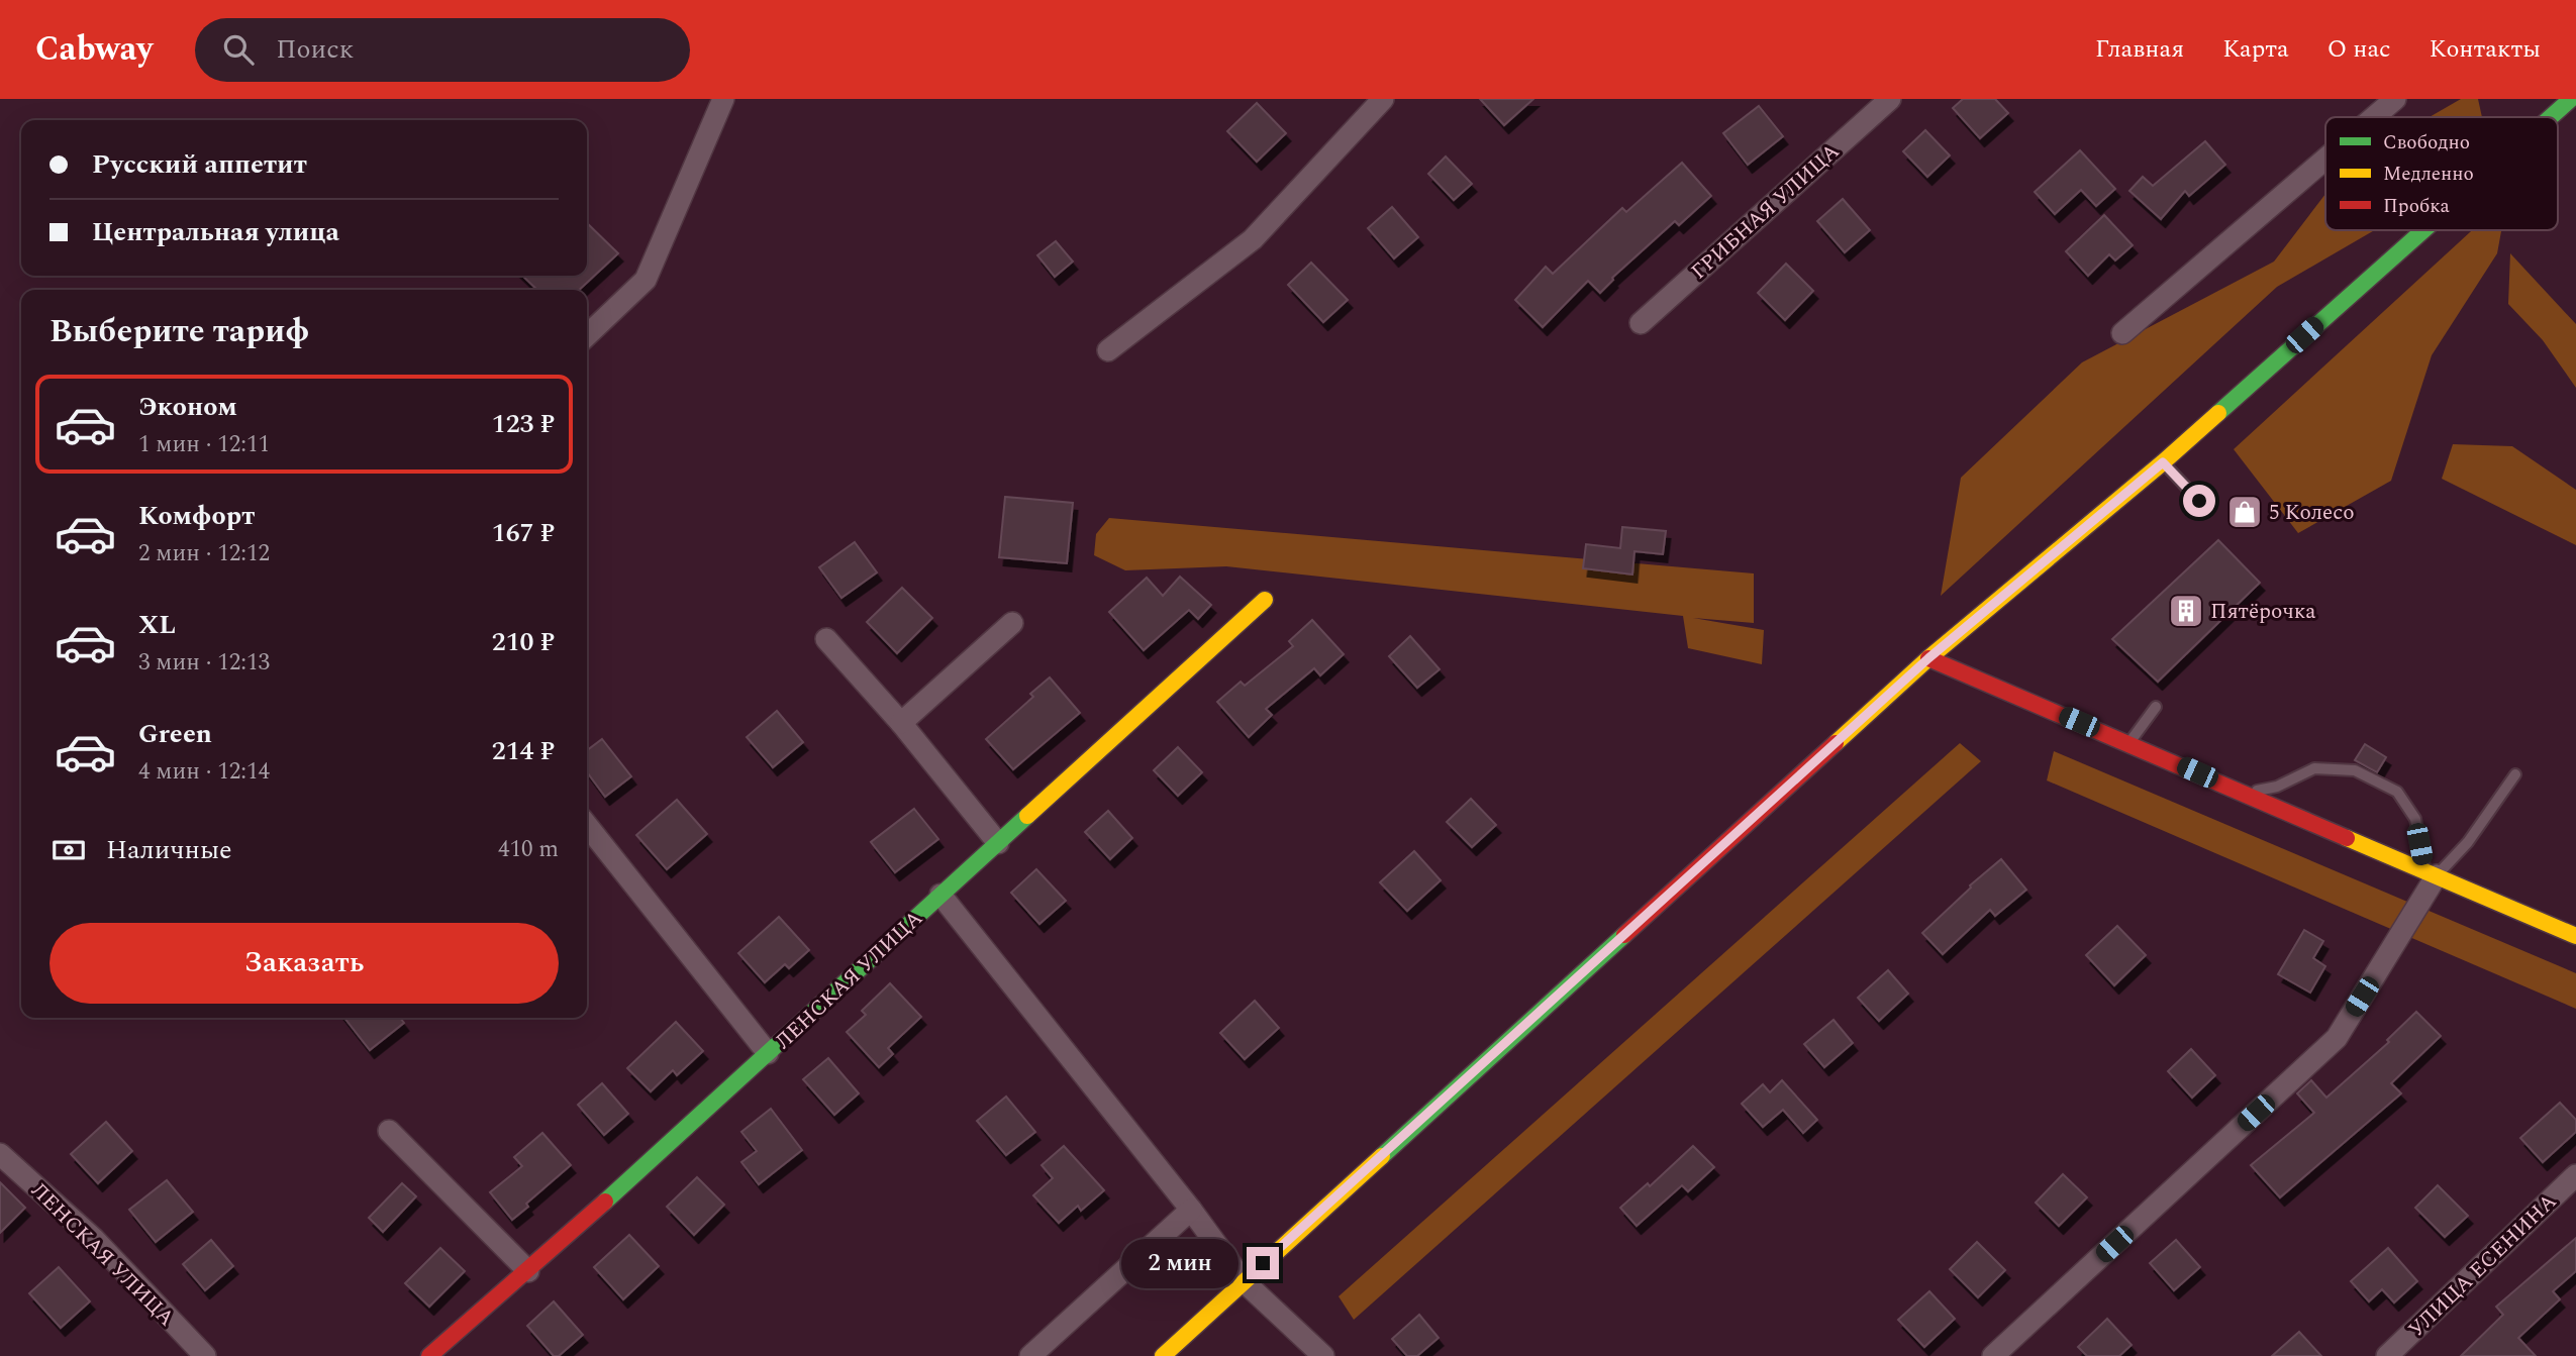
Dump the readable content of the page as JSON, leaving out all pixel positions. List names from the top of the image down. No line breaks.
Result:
{"streets":{"main road":["ЛЕНСКАЯ УЛИЦА"],"street":["ГРИБНАЯ УЛИЦА","УЛИЦА ЕСЕНИНА"]},"places":{"shop":["5 Колесо"],"building":["Пятёрочка"]},"legend":["Свободно","Медленно","Пробка"],"page":{"header":"Cabway","search":"Поиск","nav":["Главная","Карта","О нас","Контакты"],"banner":["Русский аппетит","Центральная улица"],"heading":"Выберите тариф","list":[{"name":"Эконом","note":"1 мин · 12:11","value":"123 ₽"},{"name":"Комфорт","note":"2 мин · 12:12","value":"167 ₽"},{"name":"XL","note":"3 мин · 12:13","value":"210 ₽"},{"name":"Green","note":"4 мин · 12:14","value":"214 ₽"}],"pay":["Наличные","410 m"],"buttons":"Заказать","bubble":"2 мин"}}
